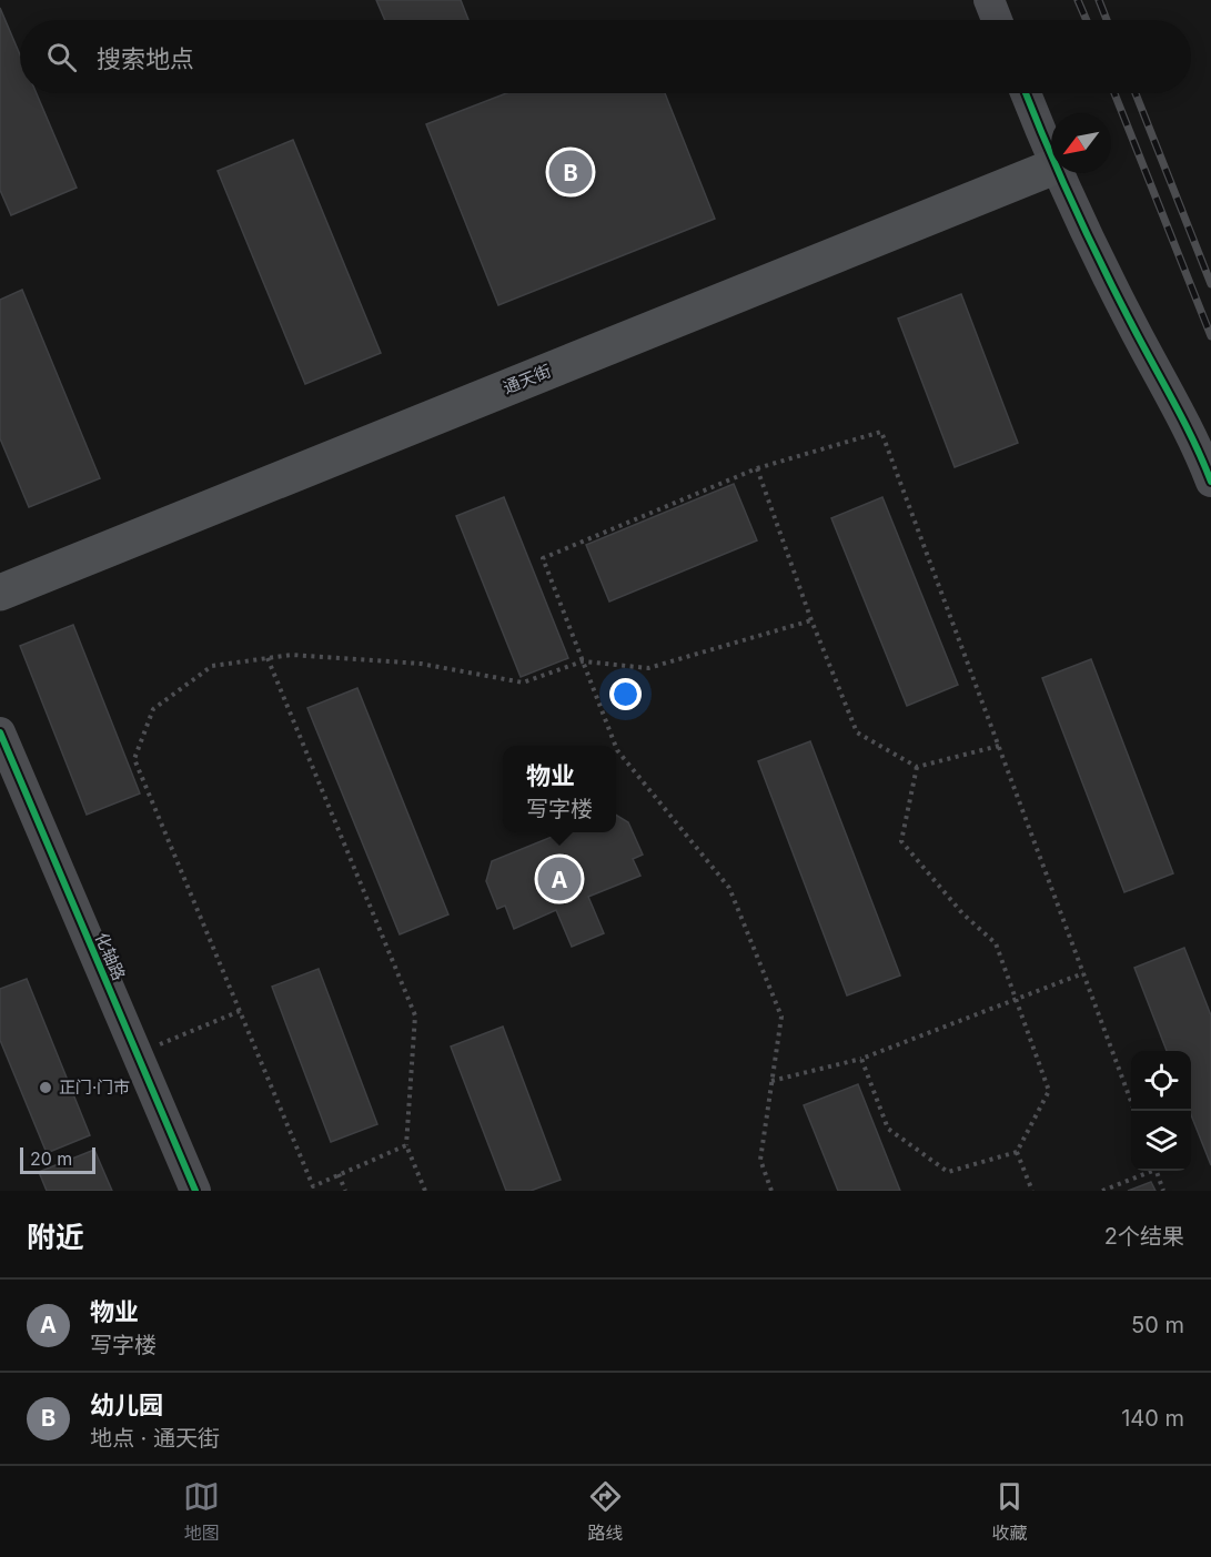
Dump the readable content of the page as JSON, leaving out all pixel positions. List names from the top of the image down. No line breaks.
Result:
{"streets":{"main road":["通天街"],"street":["化轴路"]},"places":["正门·门市"],"scale_bar":"20 m","north":"bottom left","page":{"search":"搜索地点","pins":["B","A"],"popup":["物业","写字楼"],"scale":"20 m","heading":["附近","2个结果"],"list":[{"mark":"A","name":"物业","note":"写字楼","value":"50 m"},{"mark":"B","name":"幼儿园","note":"地点 · 通天街","value":"140 m"}],"nav":["地图","路线","收藏"]}}
